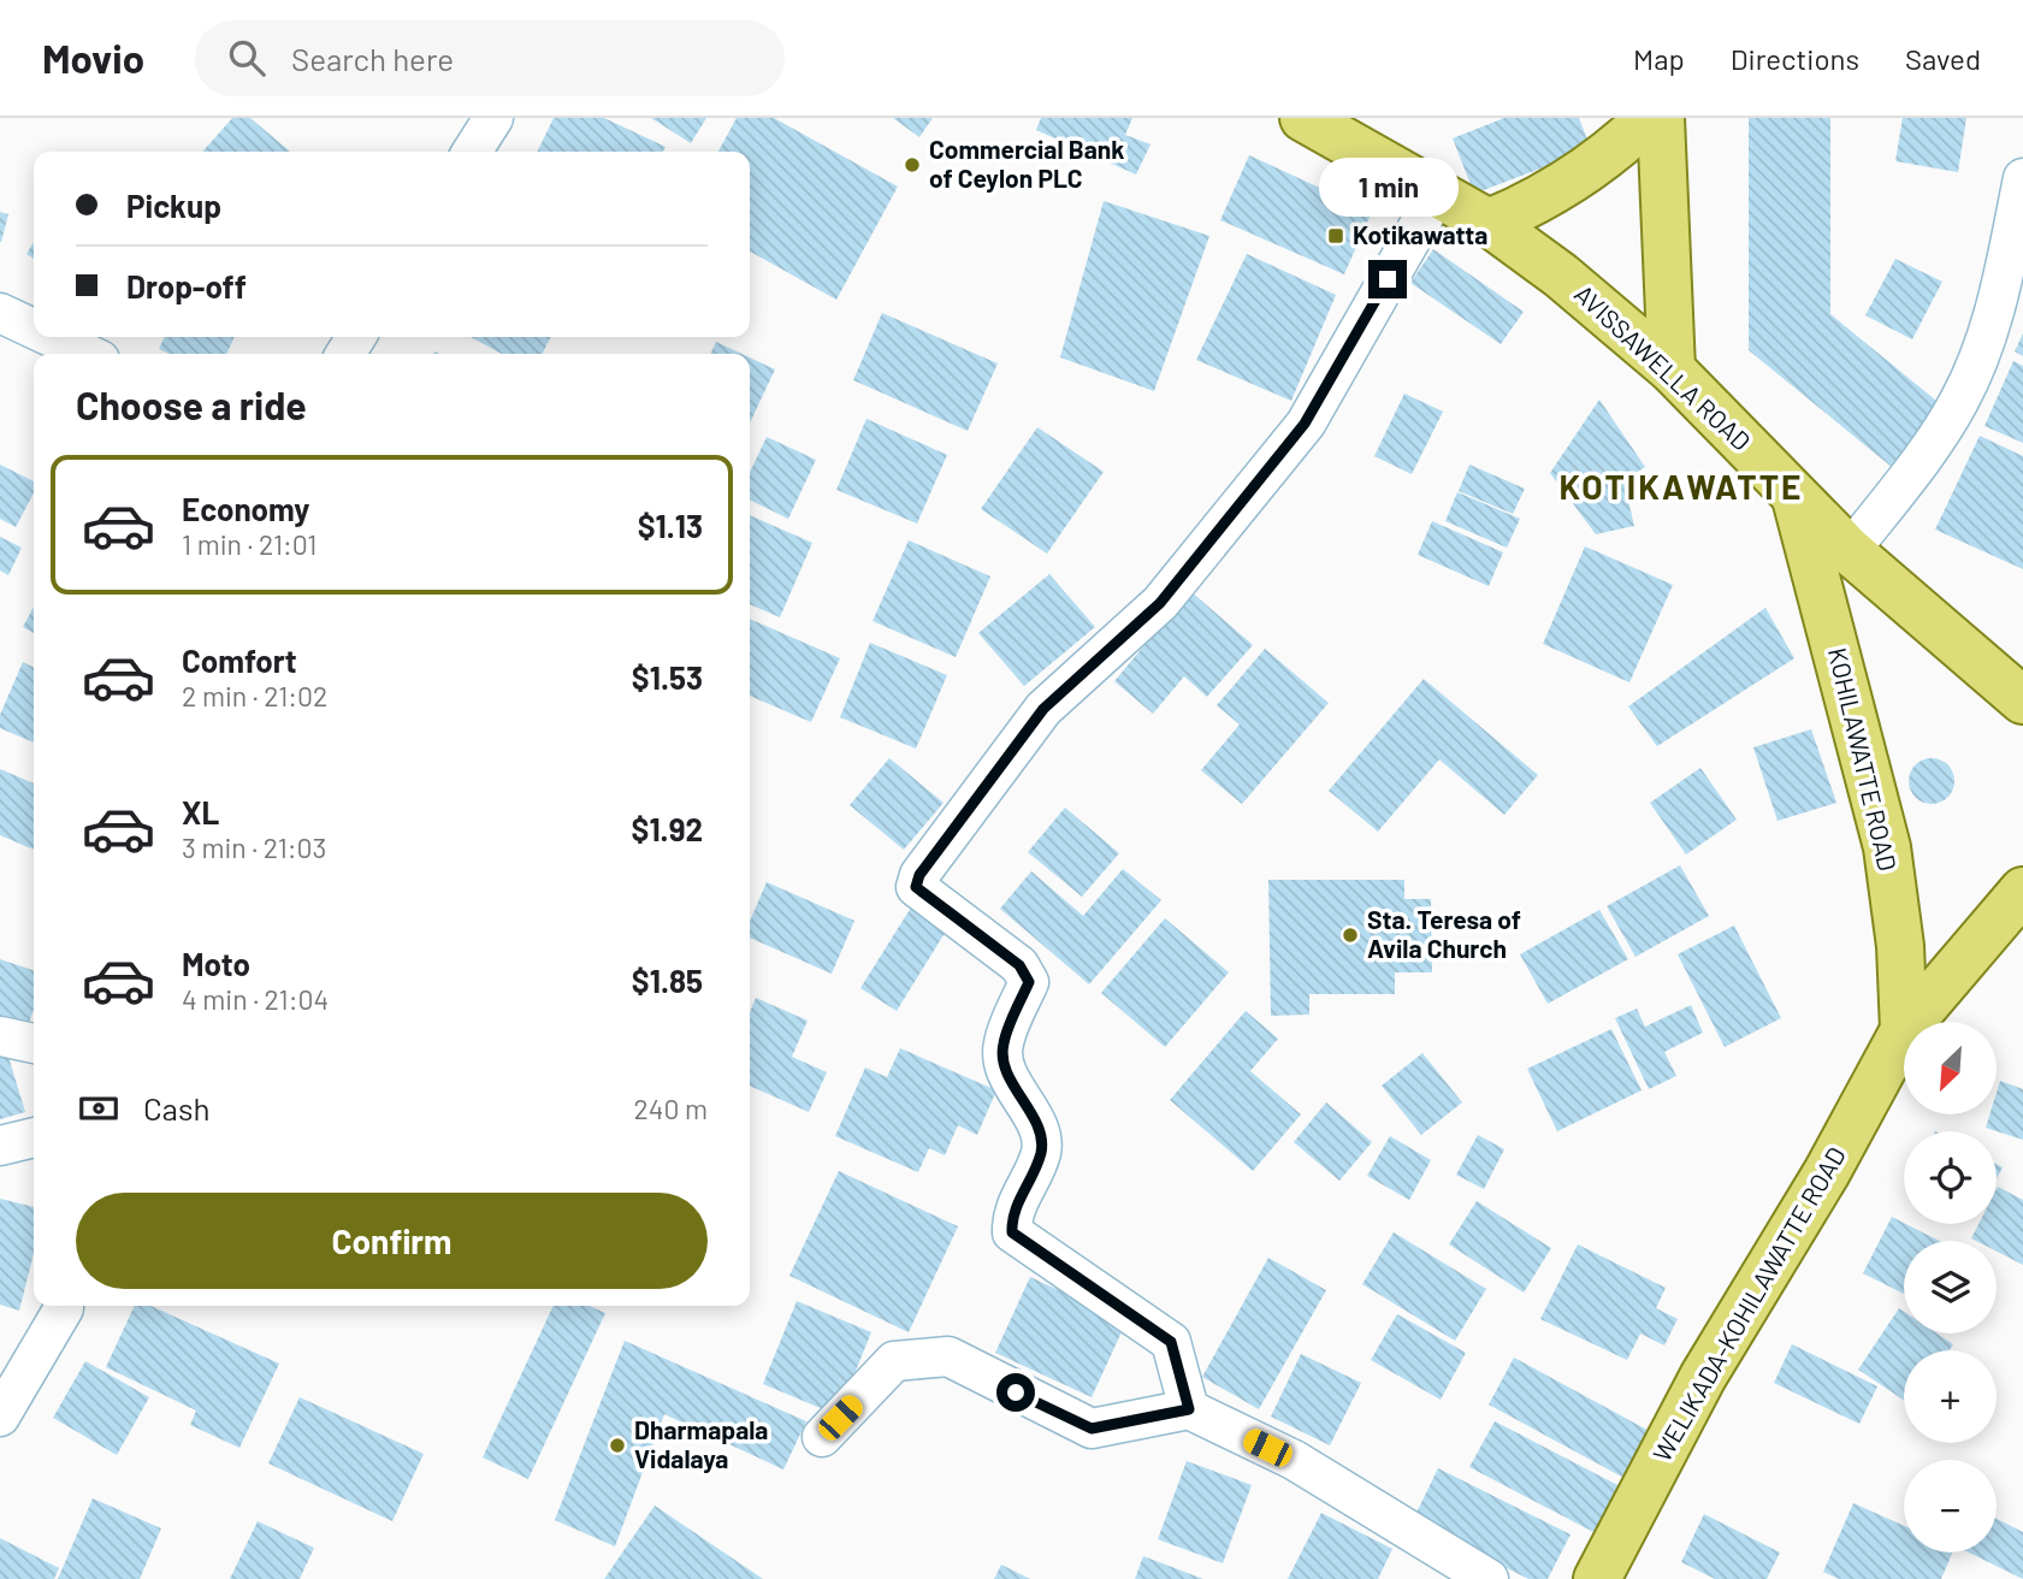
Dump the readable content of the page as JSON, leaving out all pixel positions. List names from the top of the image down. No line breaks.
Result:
{"streets":{"main road":["AVISSAWELLA ROAD","KOHILAWATTE ROAD","WELIKADA-KOHILAWATTE ROAD"]},"crossings":[["AVISSAWELLA ROAD","KOHILAWATTE ROAD"],["KOHILAWATTE ROAD","WELIKADA-KOHILAWATTE ROAD"]],"districts":["KOTIKAWATTE"],"places":{"other":["Commercial Bank of Ceylon PLC","Sta. Teresa of Avila Church","Dharmapala Vidalaya"],"transit":["Kotikawatta"]},"north":"bottom left","page":{"header":"Movio","search":"Search here","nav":["Map","Directions","Saved"],"banner":["Pickup","Drop-off"],"bubble":"1 min","heading":"Choose a ride","list":[{"name":"Economy","note":"1 min · 21:01","value":"$1.13"},{"name":"Comfort","note":"2 min · 21:02","value":"$1.53"},{"name":"XL","note":"3 min · 21:03","value":"$1.92"},{"name":"Moto","note":"4 min · 21:04","value":"$1.85"}],"map_buttons":["+","−"],"pay":["Cash","240 m"],"buttons":"Confirm"}}
